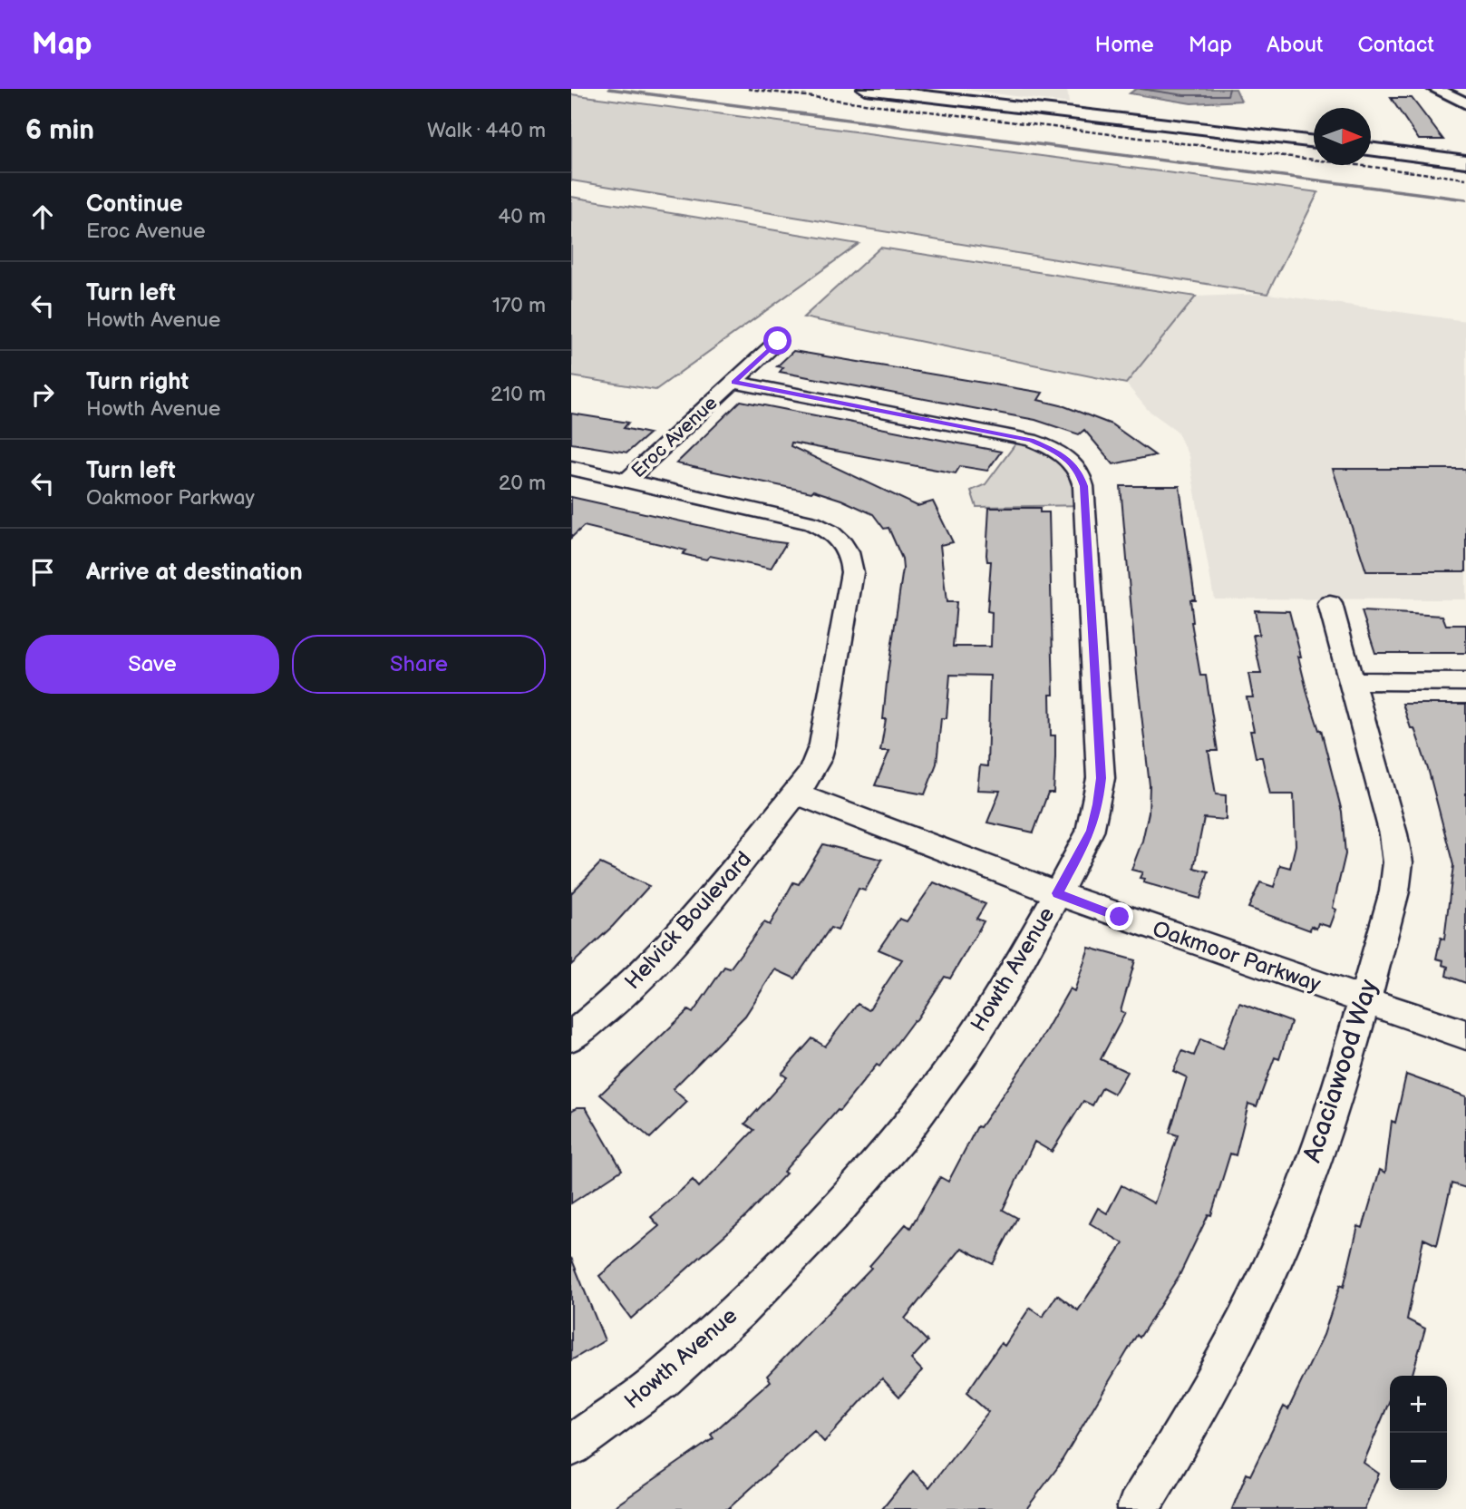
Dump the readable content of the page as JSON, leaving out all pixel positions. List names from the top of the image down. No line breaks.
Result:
{"streets":{"street":["Eroc Avenue","Helvick Boulevard","Oakmoor Parkway","Howth Avenue","Acaciawood Way"]},"crossings":[["Eroc Avenue","Helvick Boulevard"],["Eroc Avenue","Howth Avenue"],["Helvick Boulevard","Oakmoor Parkway"],["Oakmoor Parkway","Howth Avenue"],["Oakmoor Parkway","Acaciawood Way"]],"north":"right","page":{"header":"Map","nav":["Home","Map","About","Contact"],"heading":["6 min","Walk · 440 m"],"list":[["Continue","Eroc Avenue","40 m"],["Turn left","Howth Avenue","170 m"],["Turn right","Howth Avenue","210 m"],["Turn left","Oakmoor Parkway","20 m"],"Arrive at destination"],"buttons":["Save","Share"],"map_buttons":["+","−"]}}
